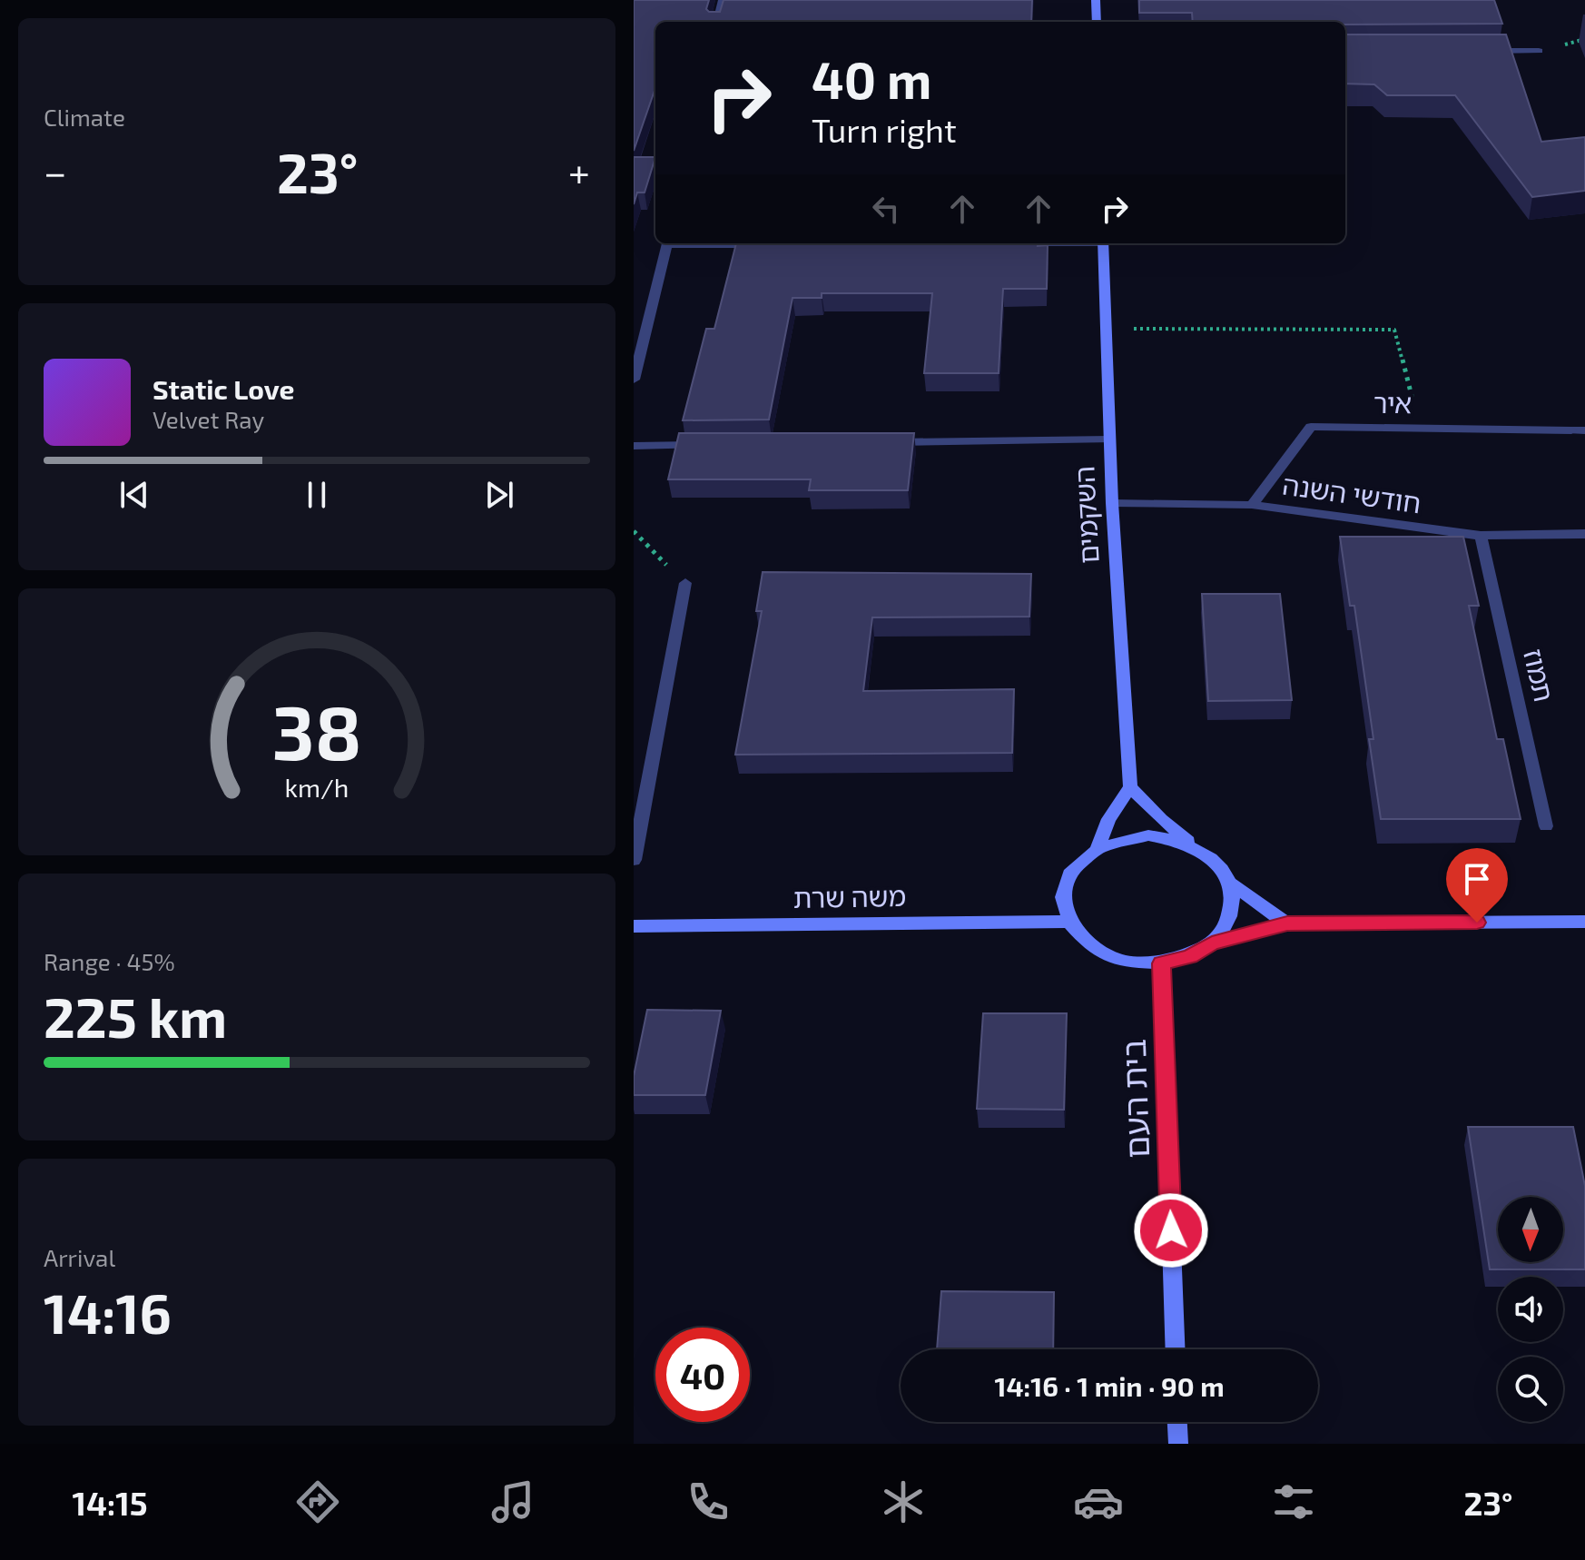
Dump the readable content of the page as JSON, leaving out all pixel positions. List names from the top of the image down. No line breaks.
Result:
{"streets":{"street":["איר","חודשי השנה","השקמים","תמוז","משה שרת","בית העם"]},"crossings":[["איר","חודשי השנה"],["חודשי השנה","השקמים"],["חודשי השנה","תמוז"],["משה שרת","בית העם"]],"north":"bottom","page":{"tile":["Climate",["Range · 45%","225 km"],["Arrival","14:16"]],"turn":["40 m","Turn right"],"heat":["−","23°","+"],"song":["Static Love","Velvet Ray"],"limit":"40","trip":"14:16 · 1 min · 90 m","tabs":["14:15","23°"],"gauge":["38","km/h"]}}
